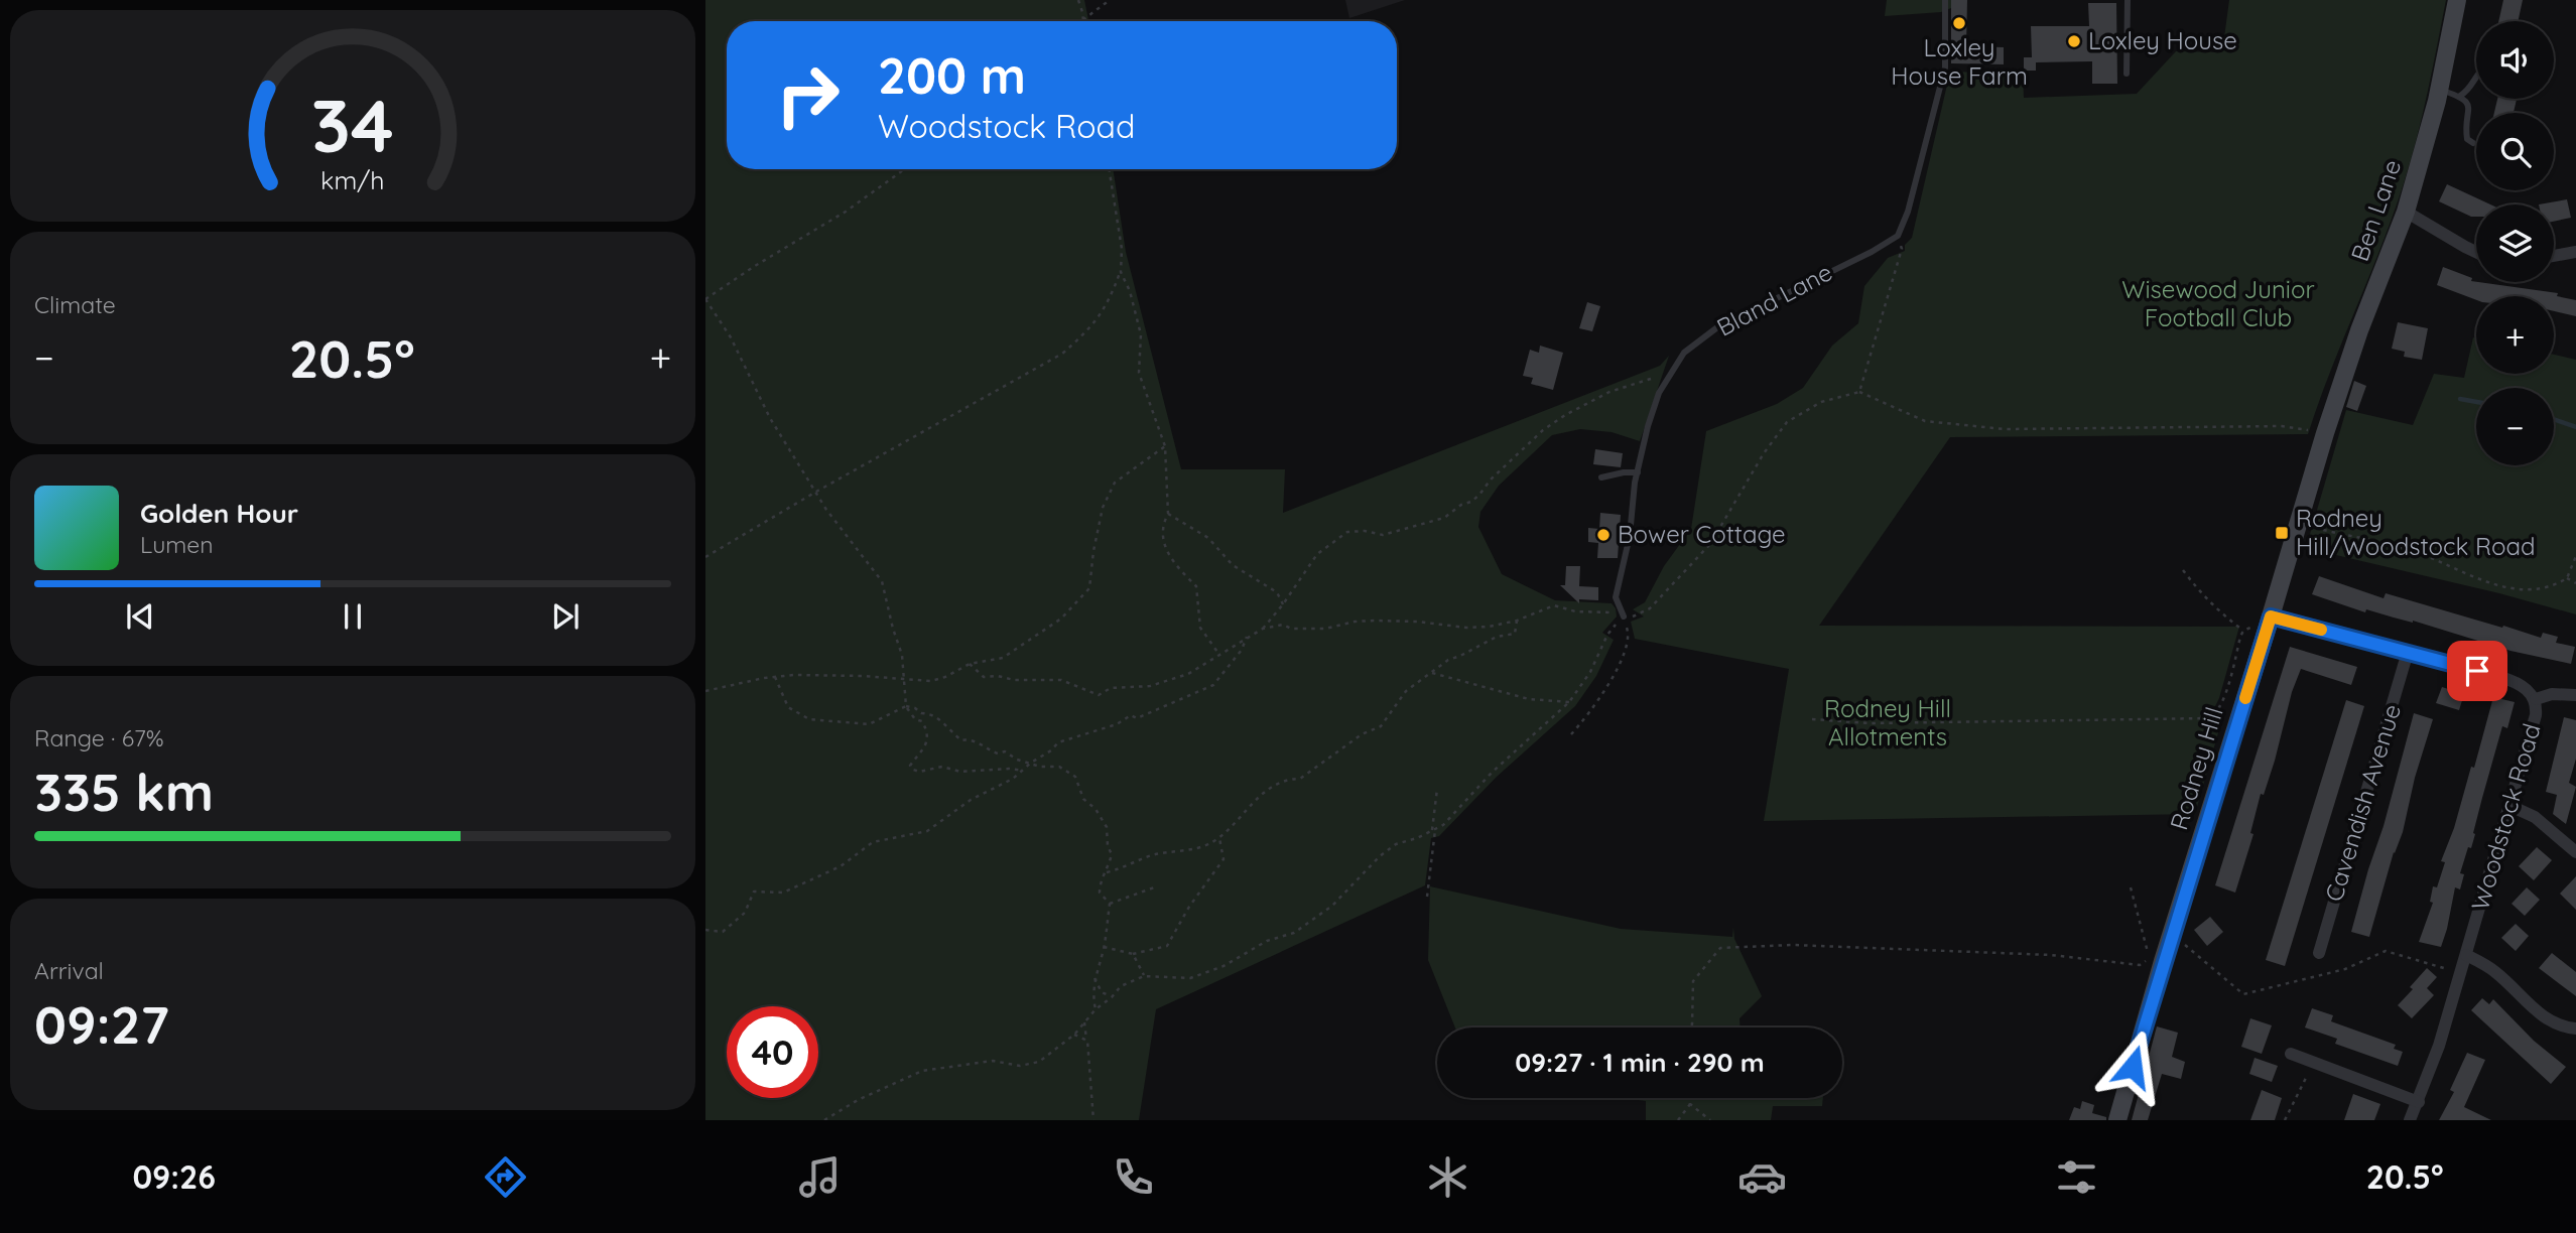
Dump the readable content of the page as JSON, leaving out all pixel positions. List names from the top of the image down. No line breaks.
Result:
{"streets":{"street":["Ben Lane","Rodney Hill","Cavendish Avenue","Woodstock Road"],"lane":["Bland Lane"]},"crossings":[["Ben Lane","Rodney Hill"],["Rodney Hill","Woodstock Road"],["Cavendish Avenue","Woodstock Road"]],"parks":["Wisewood Junior Football Club","Rodney Hill Allotments"],"places":{"other":["Loxley House Farm","Loxley House","Bower Cottage"],"transit":["Rodney Hill/Woodstock Road"]},"page":{"map_buttons":["+","−"],"turn":["200 m","Woodstock Road"],"tile":["Climate",["Range · 67%","335 km"],["Arrival","09:27"]],"heat":["−","20.5°","+"],"song":["Golden Hour","Lumen"],"limit":"40","trip":"09:27 · 1 min · 290 m","tabs":["09:26","20.5°"],"gauge":["34","km/h"]}}
